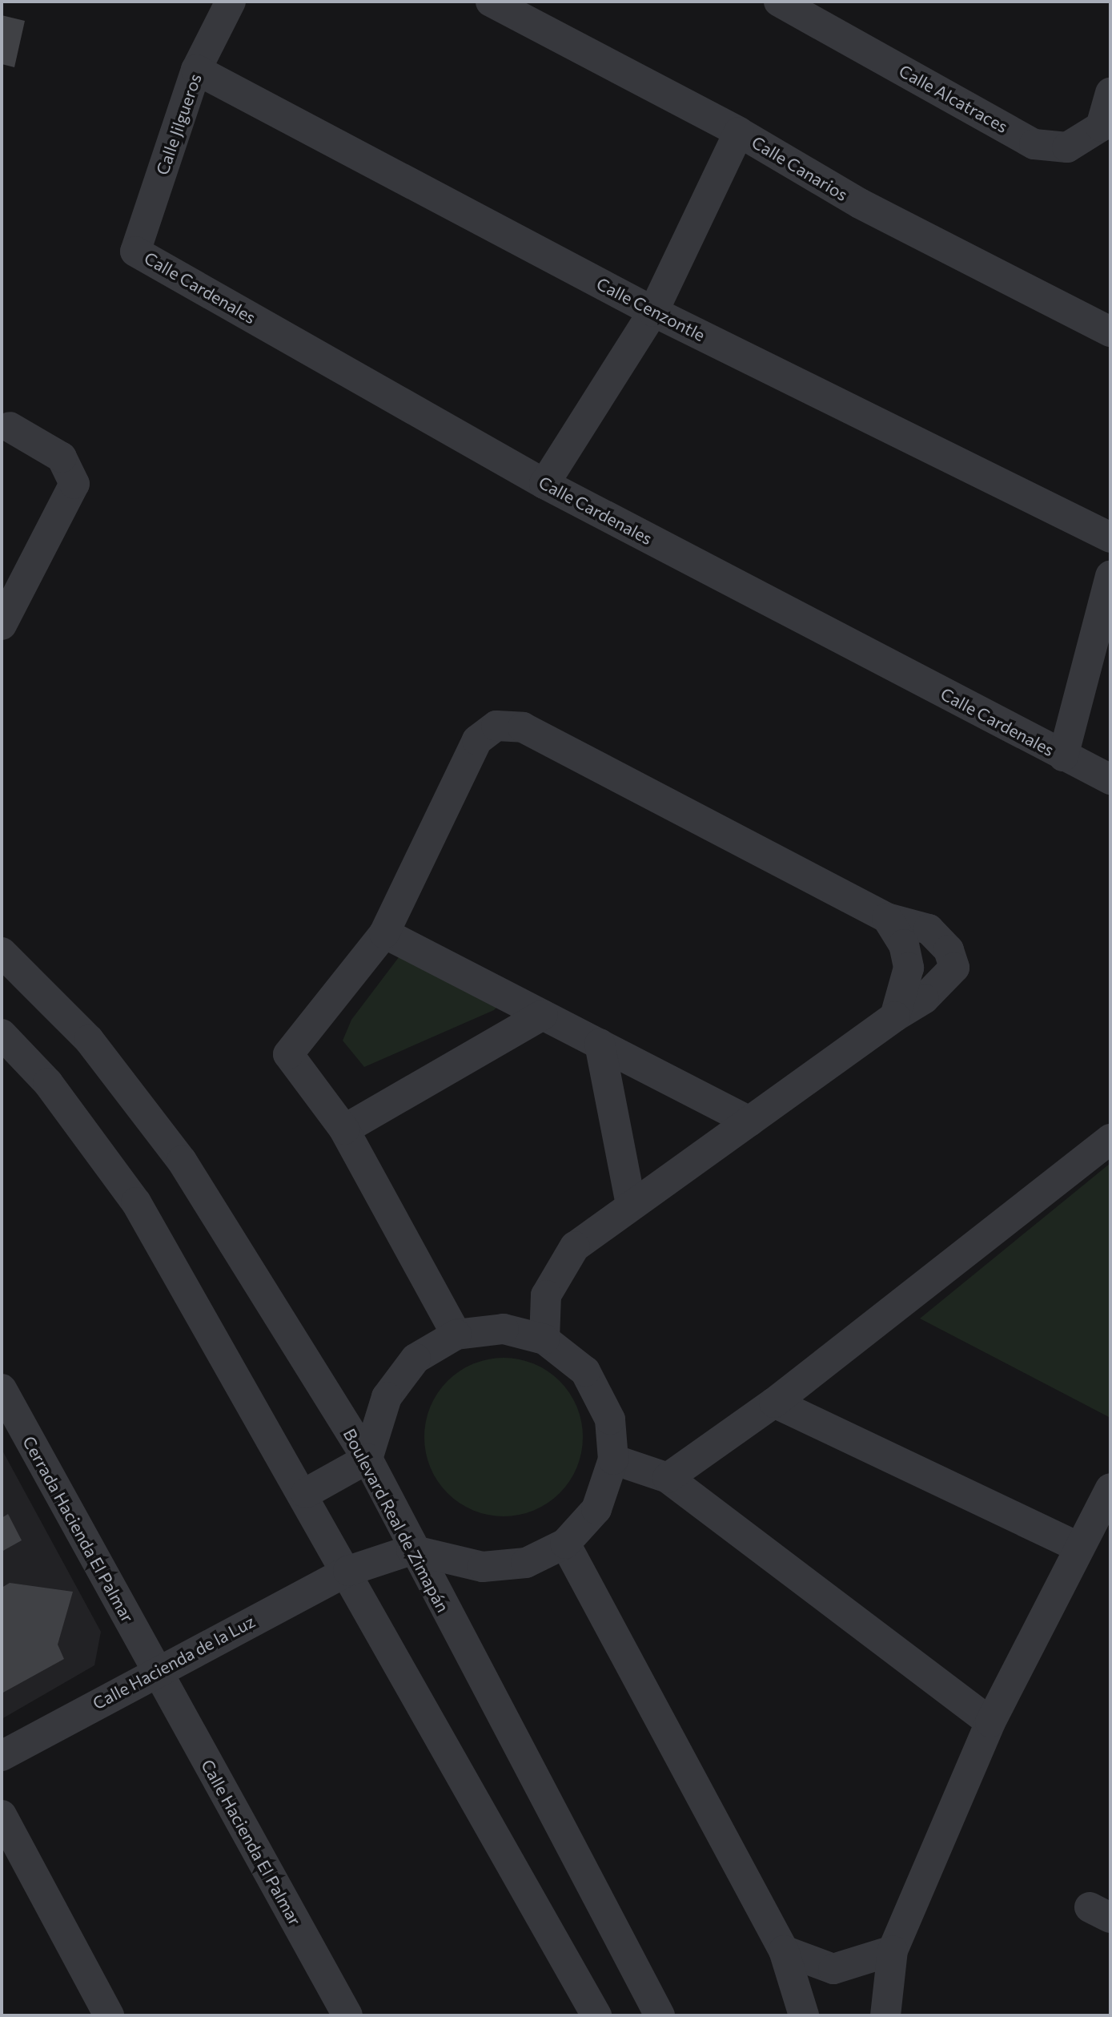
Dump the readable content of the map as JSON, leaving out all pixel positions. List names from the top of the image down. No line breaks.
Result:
{"streets":{"street":["Calle Alcatraces","Calle Jilgueros","Calle Canarios","Calle Cardenales","Calle Cenzontle","Boulevard Real de Zimapán","Cerrada Hacienda El Palmar","Calle Hacienda de la Luz","Calle Hacienda El Palmar"]},"crossings":[["Calle Jilgueros","Calle Cardenales"],["Calle Jilgueros","Calle Cenzontle"],["Boulevard Real de Zimapán","Calle Hacienda de la Luz"],["Cerrada Hacienda El Palmar","Calle Hacienda de la Luz"],["Cerrada Hacienda El Palmar","Calle Hacienda El Palmar"],["Calle Hacienda de la Luz","Calle Hacienda El Palmar"]]}
